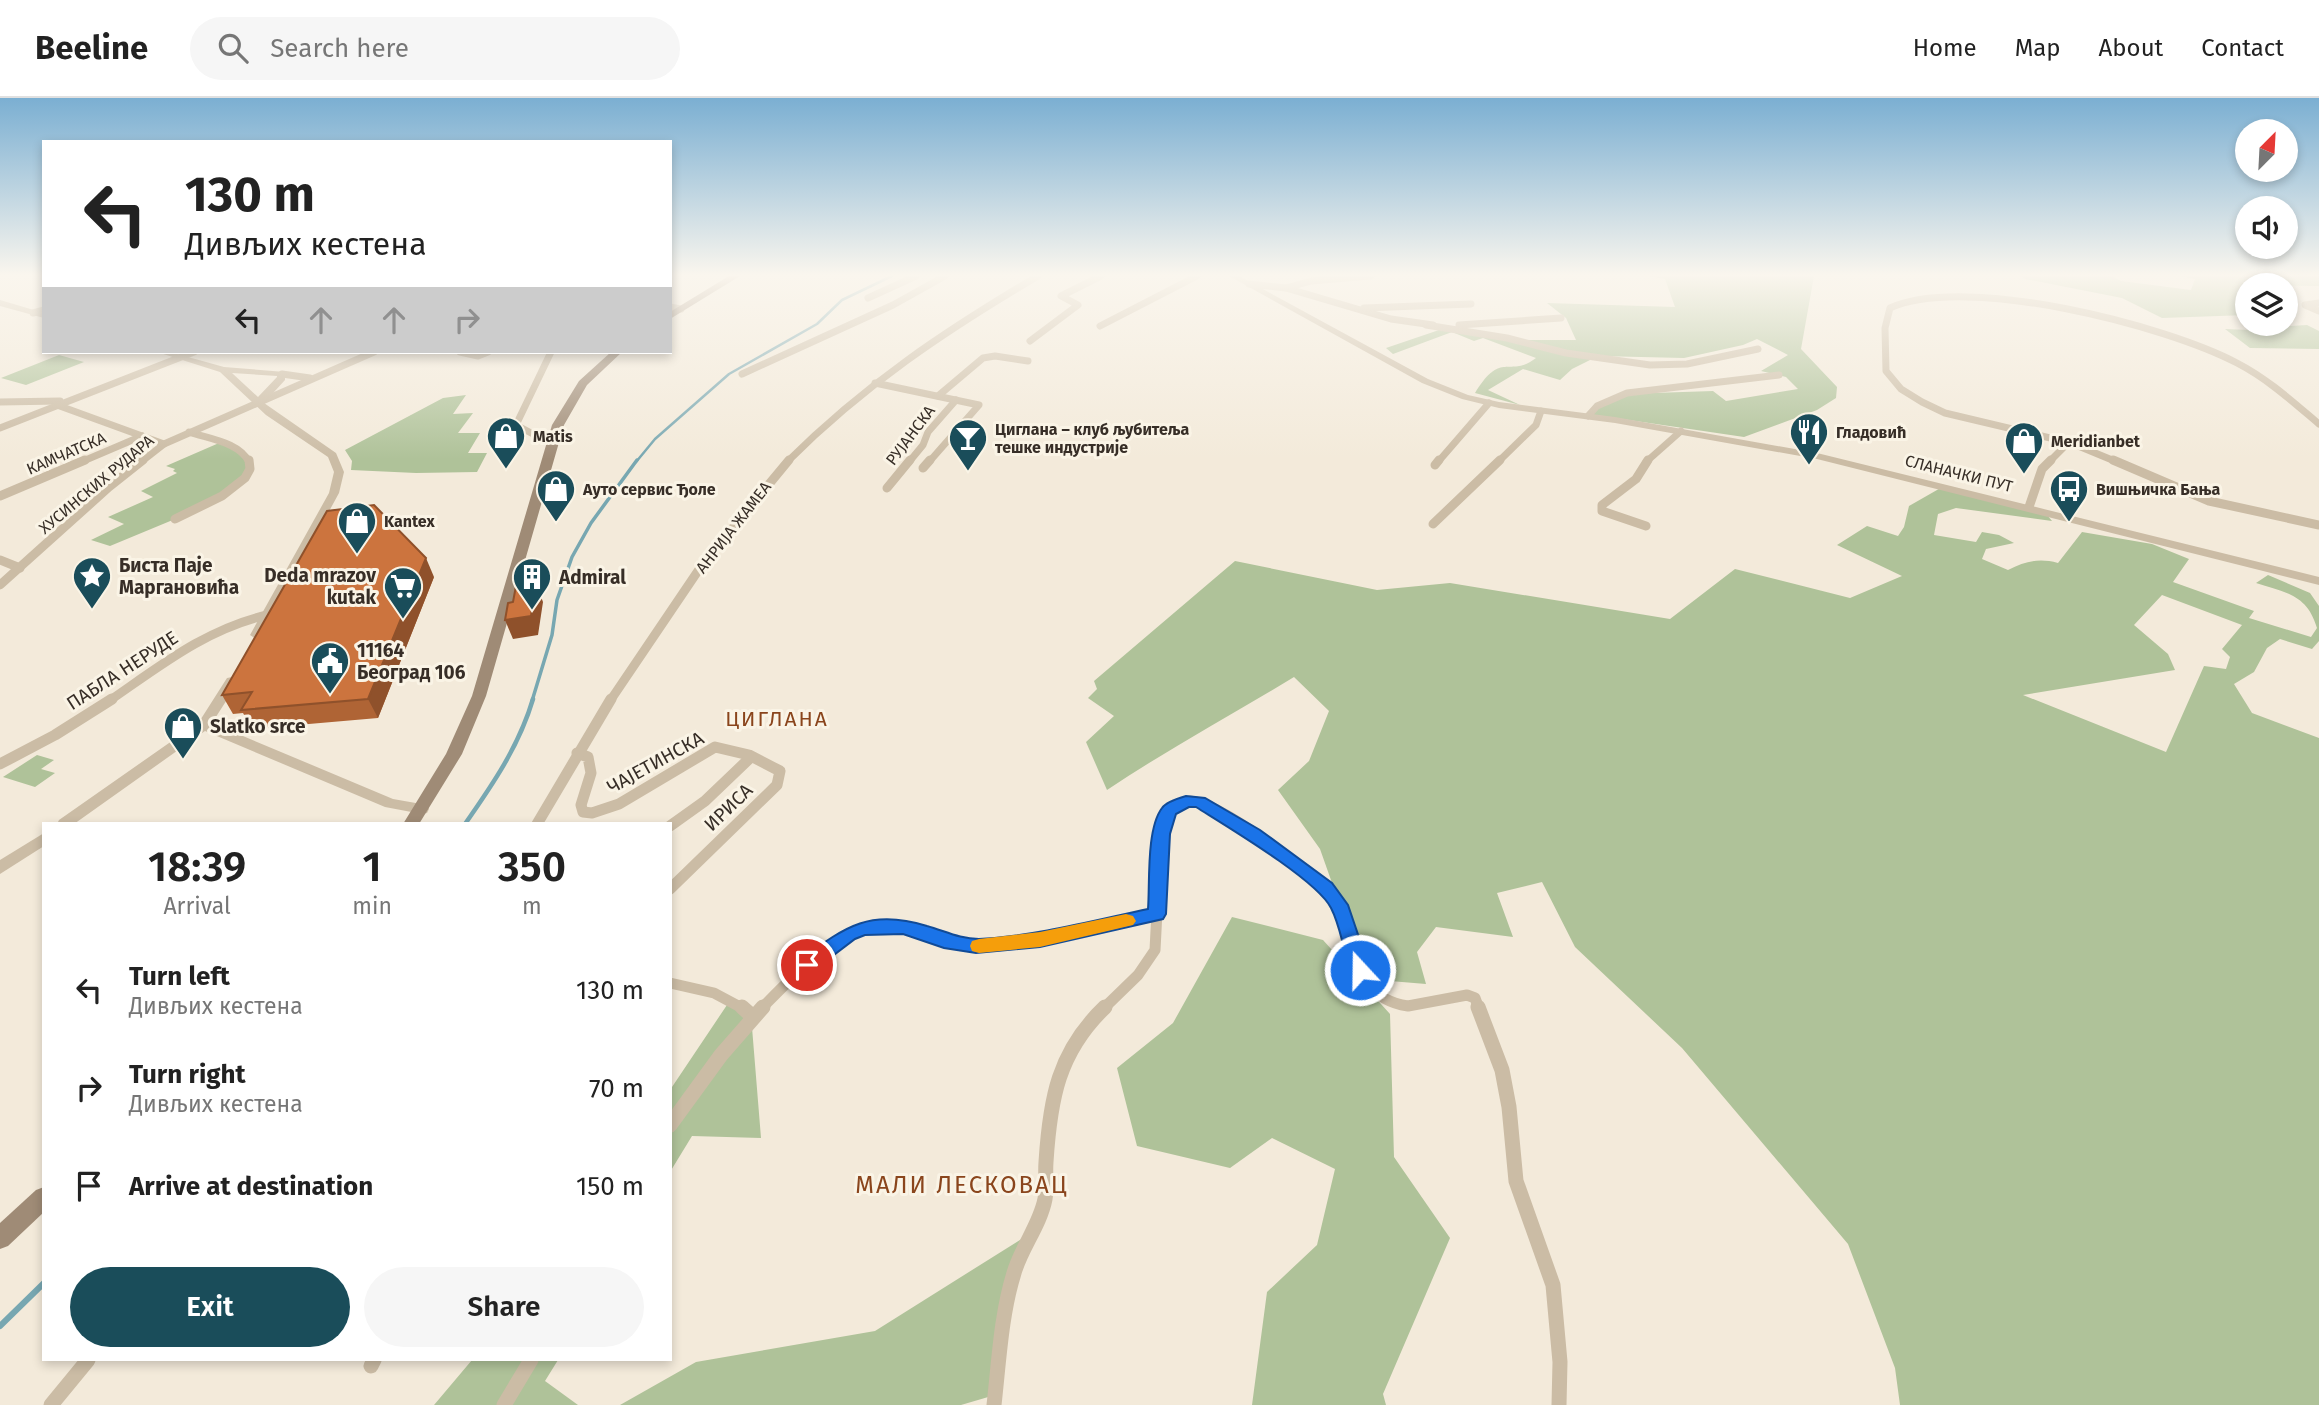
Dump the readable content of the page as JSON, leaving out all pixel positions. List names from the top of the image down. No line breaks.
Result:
{"streets":{"street":["РУЈАНСКА","КАМЧАТСКА","СЛАНАЧКИ ПУТ","ХУСИНСКИХ РУДАРА","АНРИЈА ЖАМЕА","ПАБЛА НЕРУДЕ","ЧАЈЕТИНСКА","ИРИСА"]},"crossings":[["АНРИЈА ЖАМЕА","ЧАЈЕТИНСКА"],["ЧАЈЕТИНСКА","ИРИСА"]],"districts":["ЦИГЛАНА","МАЛИ ЛЕСКОВАЦ"],"places":{"restaurant":["Гладовић"],"shop":["Matis","Meridianbet","Ауто сервис Ђоле","Kantex","Slatko srce"],"bar":["Циглана – клуб љубитеља тешке индустрије"],"bus stop":["Вишњичка Бања"],"place":["Биста Паје Маргановића"],"building":["Admiral"],"supermarket":["Deda mrazov kutak"],"public building":["11164 Београд 106"]},"north":"top right","page":{"header":"Beeline","search":"Search here","nav":["Home","Map","About","Contact"],"turn":["130 m","Дивљих кестена"],"eta":["18:39","Arrival","1","min","350","m"],"list":[{"name":"Turn left","note":"Дивљих кестена","value":"130 m"},{"name":"Turn right","note":"Дивљих кестена","value":"70 m"},{"name":"Arrive at destination","value":"150 m"}],"buttons":["Exit","Share"]}}
